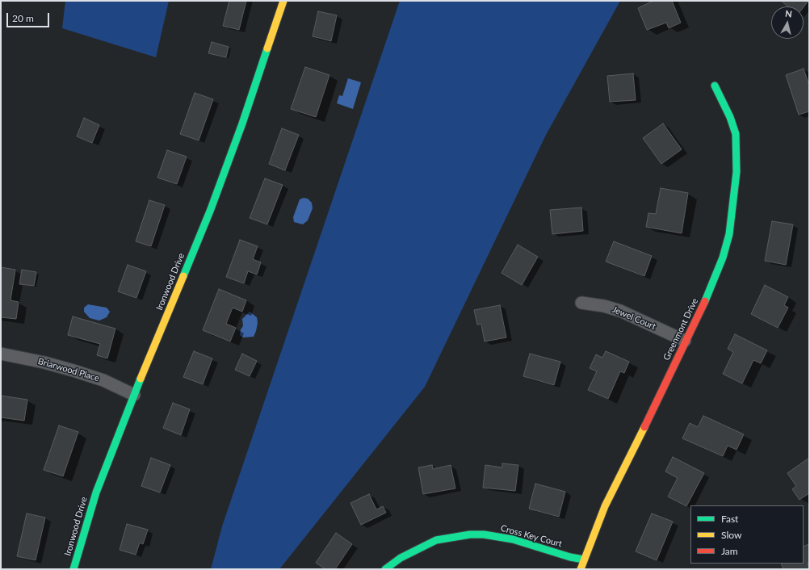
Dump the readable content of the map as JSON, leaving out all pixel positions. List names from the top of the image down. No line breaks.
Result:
{"streets":{"street":["Ironwood Drive","Jewel Court","Greenmont Drive","Briarwood Place","Cross Key Court"]},"crossings":[["Ironwood Drive","Briarwood Place"],["Jewel Court","Greenmont Drive"],["Greenmont Drive","Cross Key Court"]],"legend":["Fast","Slow","Jam"],"scale_bar":"20 m","north":"top"}
